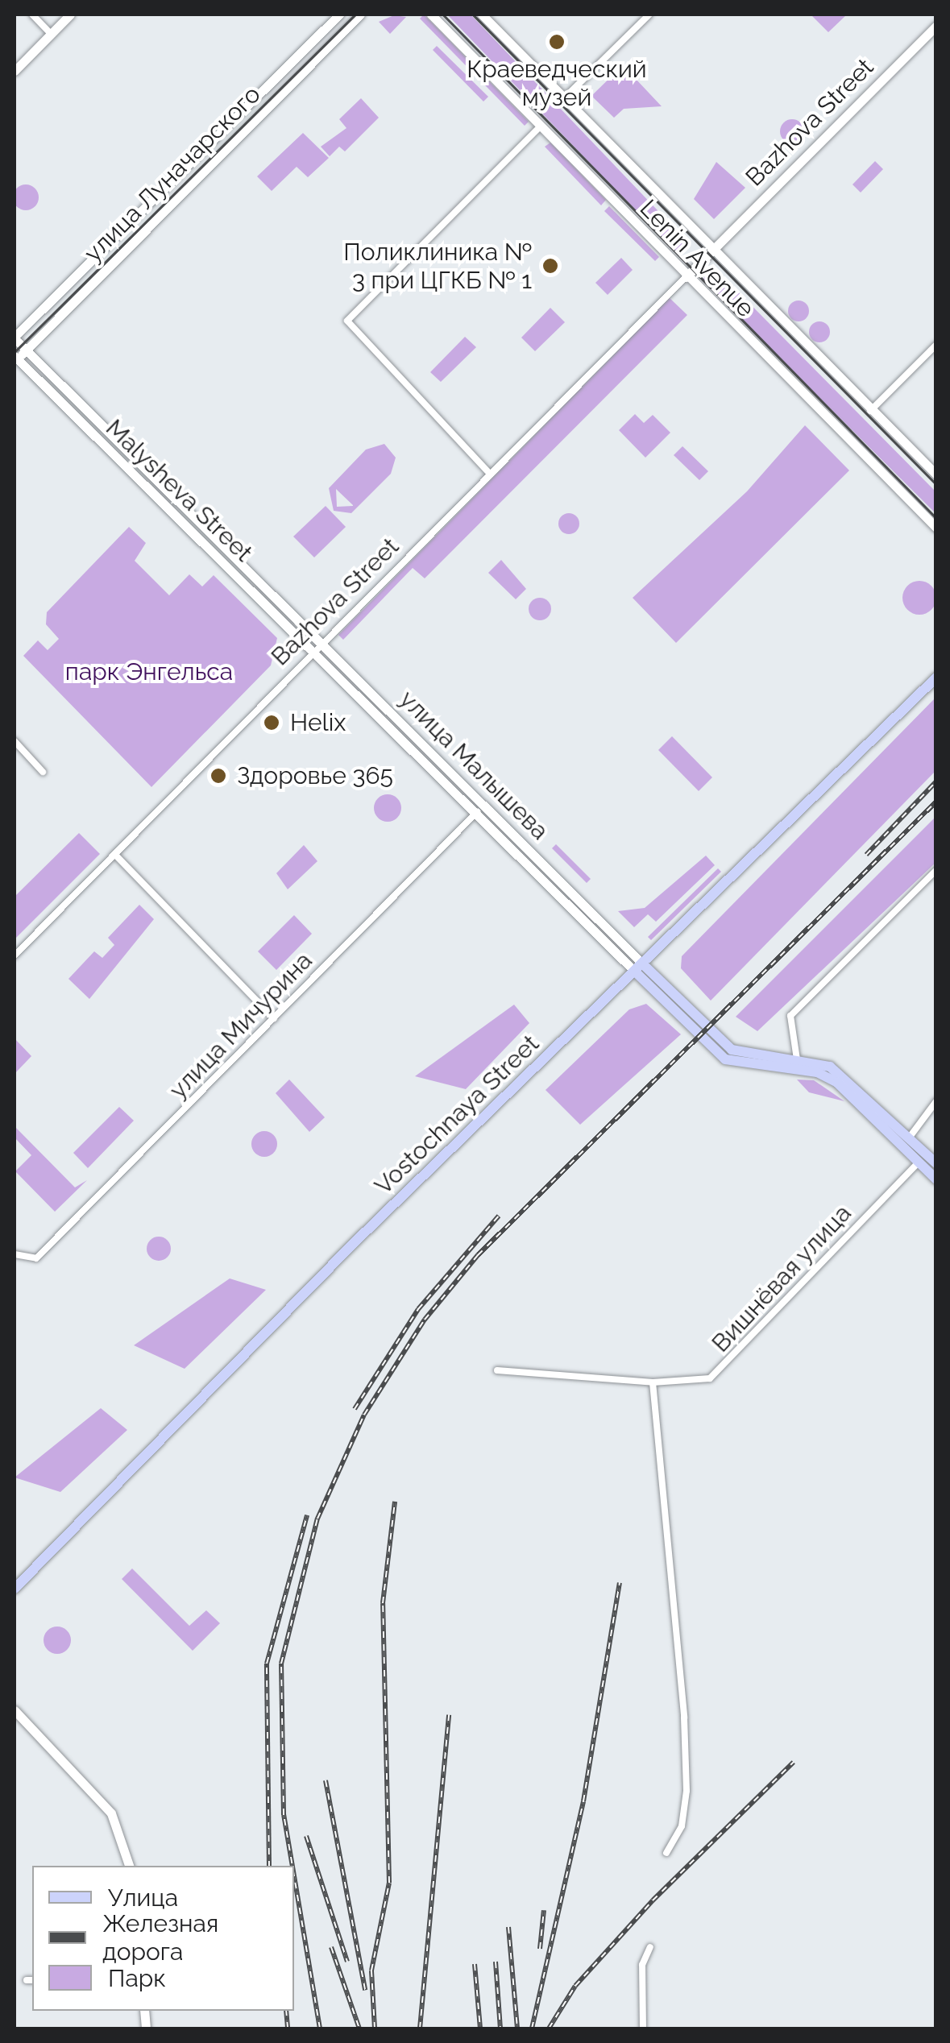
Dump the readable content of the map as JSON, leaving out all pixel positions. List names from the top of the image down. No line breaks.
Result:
{"streets":{"main road":["Bazhova Street","улица Луначарского","Lenin Avenue","Malysheva Street","улица Малышева","Vostochnaya Street"],"street":["улица Мичурина","Вишнёвая улица"]},"crossings":[["Bazhova Street","Lenin Avenue"],["Bazhova Street","Malysheva Street"],["Bazhova Street","улица Малышева"],["улица Луначарского","Malysheva Street"],["улица Луначарского","улица Малышева"],["Malysheva Street","улица Малышева"],["улица Малышева","улица Мичурина"],["улица Малышева","Vostochnaya Street"],["улица Малышева","Вишнёвая улица"]],"parks":["парк Энгельса"],"places":["Краеведческий музей","Поликлиника № 3 при ЦГКБ № 1","Helix","Здоровье 365"],"legend":["Улица","Железная дорога","Парк"]}
